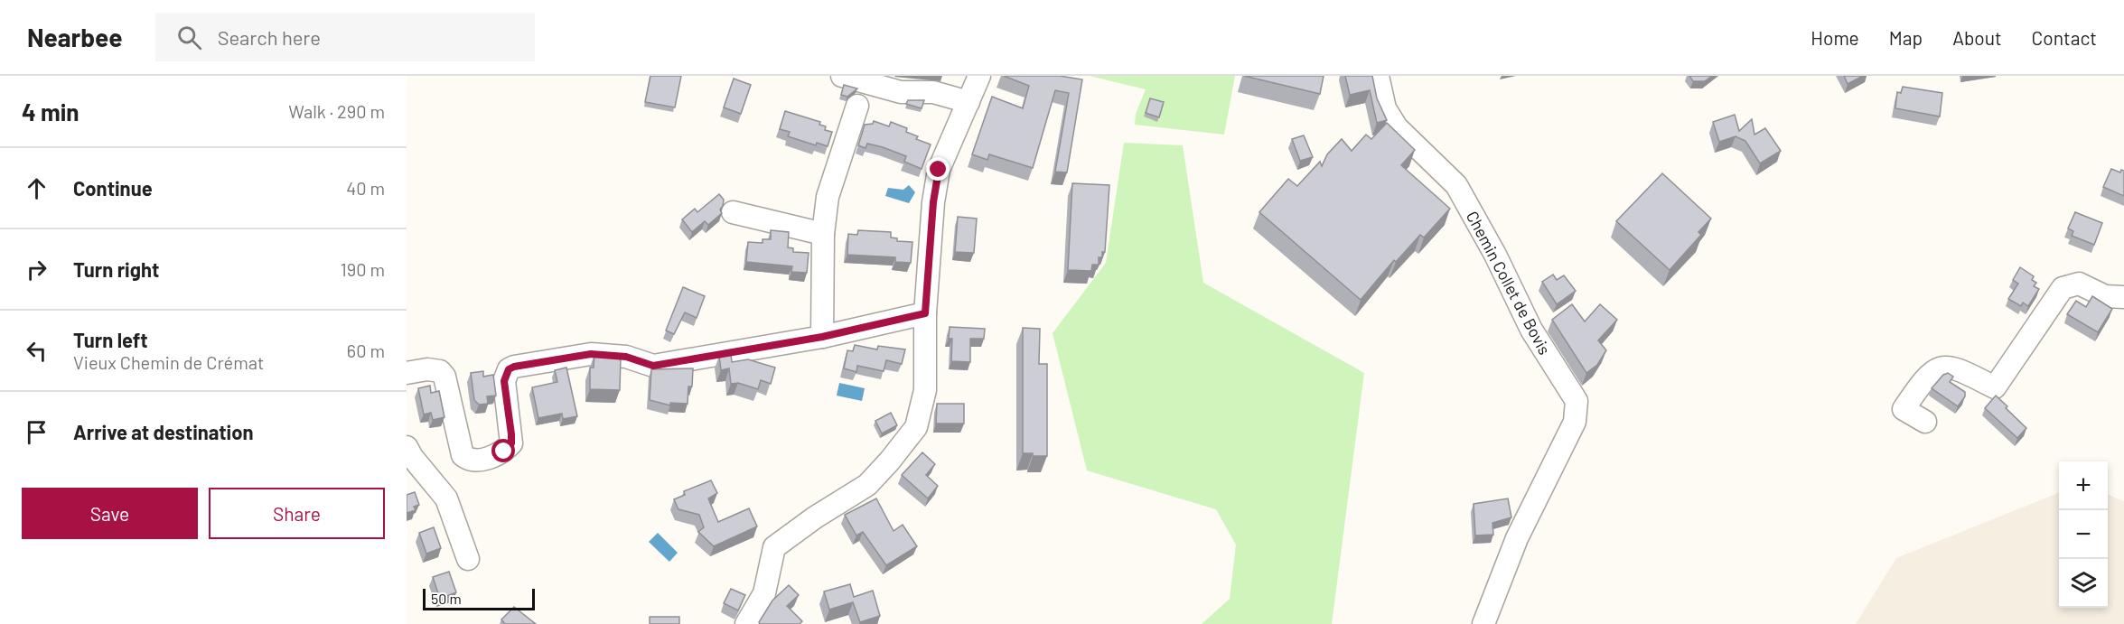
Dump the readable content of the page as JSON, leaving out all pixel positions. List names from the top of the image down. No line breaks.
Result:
{"streets":{"street":["Chemin Collet de Bovis"]},"scale_bar":"50 m","page":{"header":"Nearbee","search":"Search here","nav":["Home","Map","About","Contact"],"heading":["4 min","Walk · 290 m"],"list":[["Continue","40 m"],["Turn right","190 m"],["Turn left","Vieux Chemin de Crémat","60 m"],"Arrive at destination"],"map_buttons":["+","−"],"buttons":["Save","Share"],"scale":"50 m"}}
